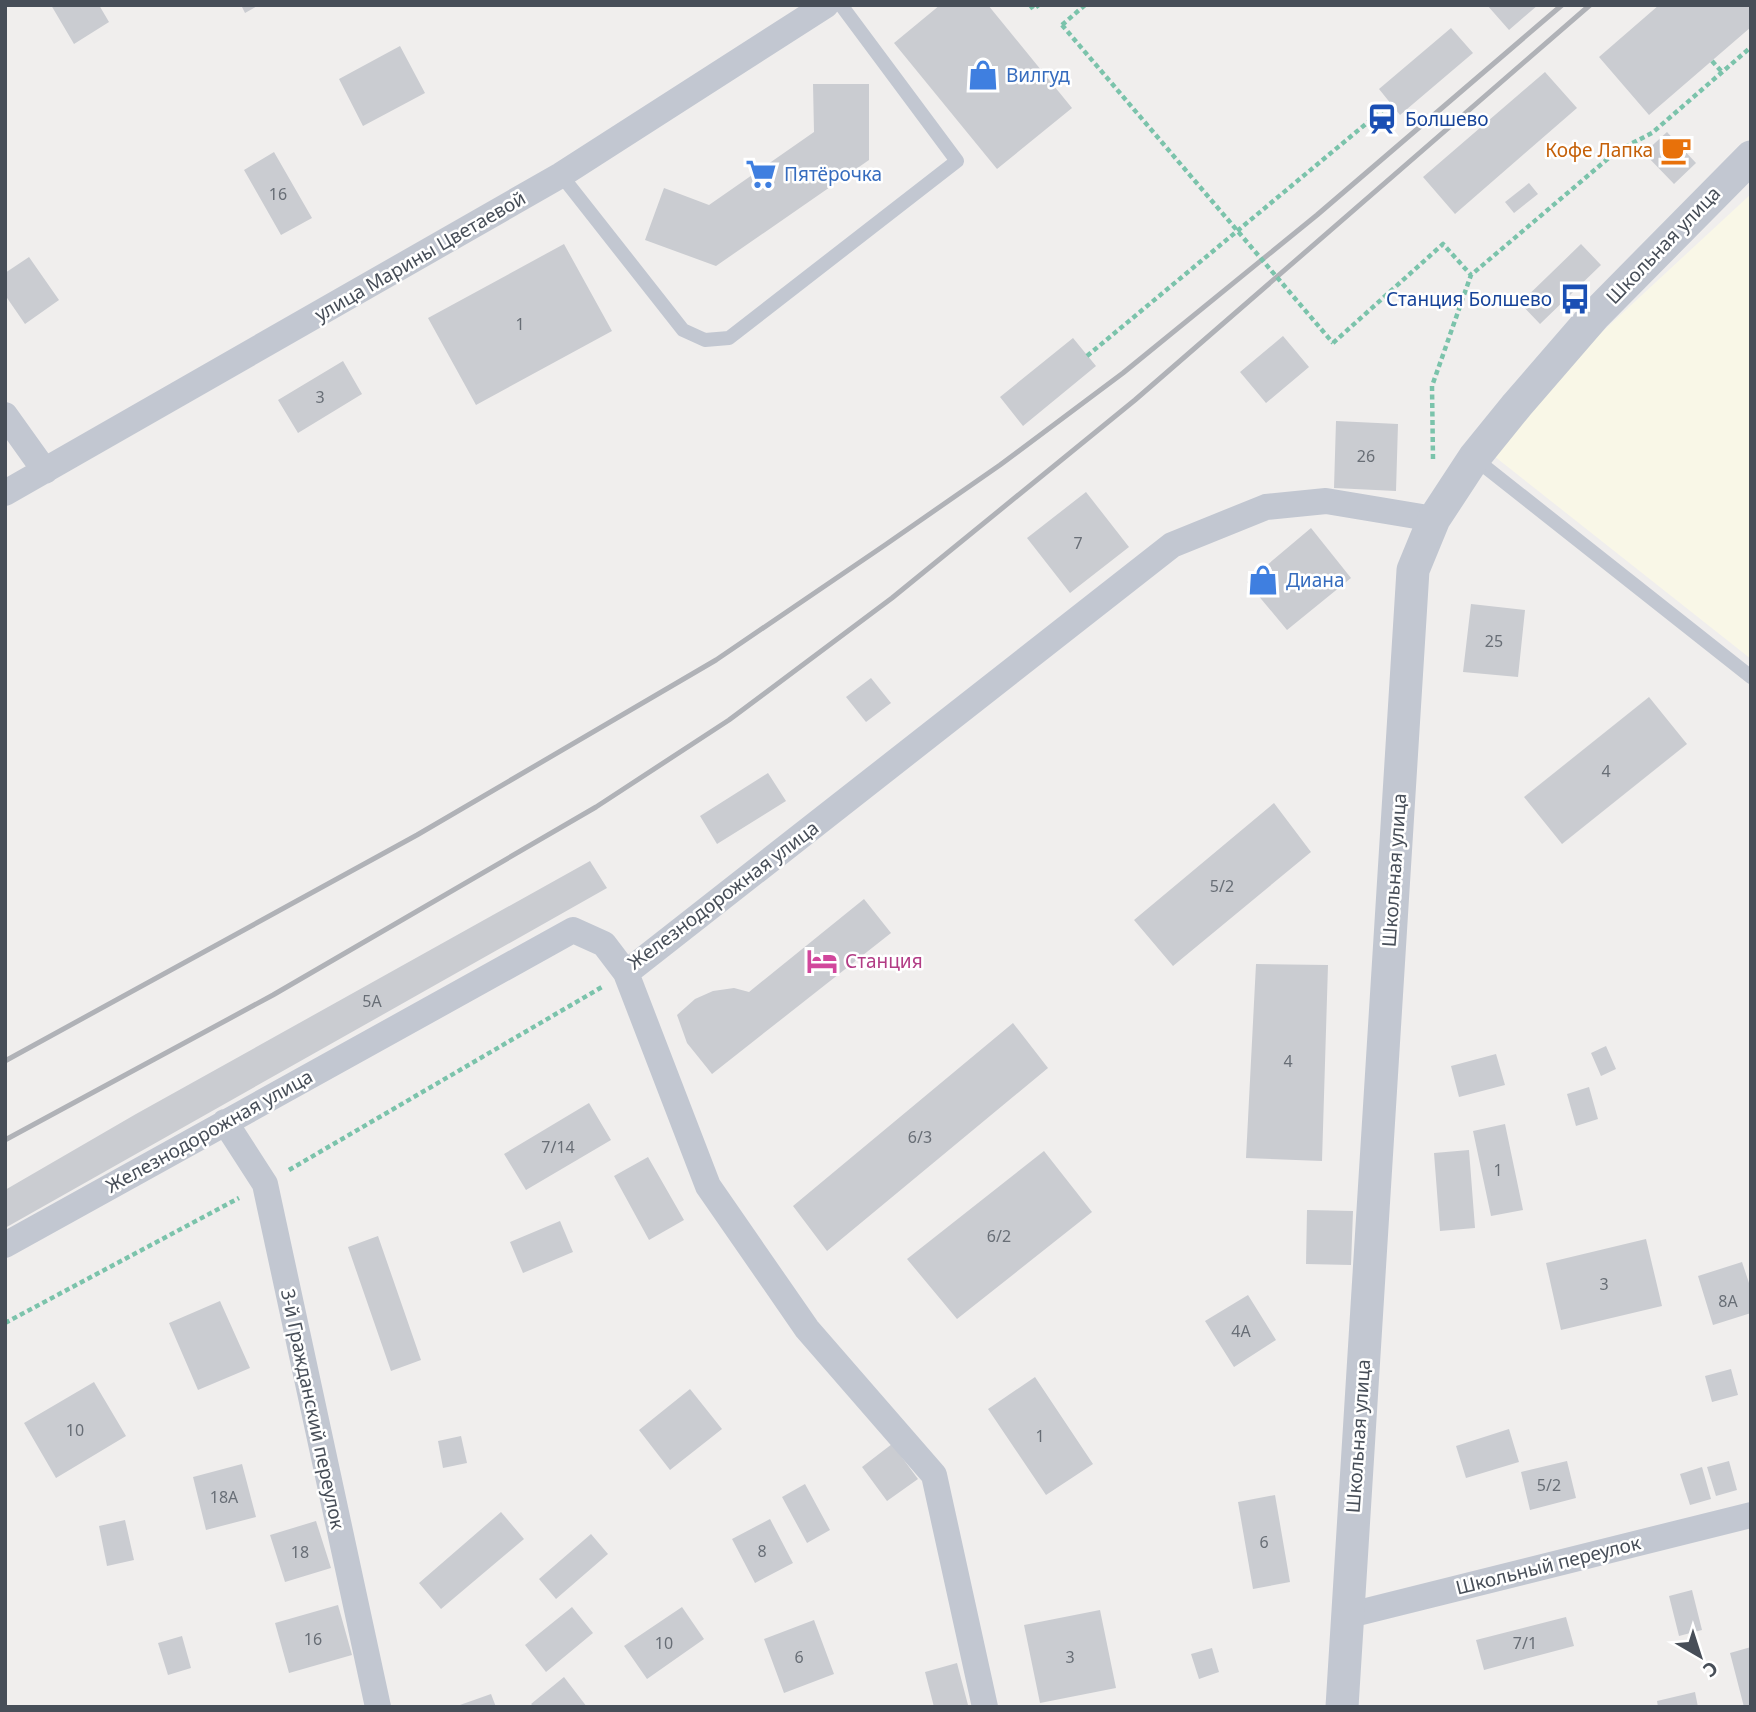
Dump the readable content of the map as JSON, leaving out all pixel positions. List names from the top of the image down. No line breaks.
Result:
{"streets":{"street":["Школьная улица","улица Марины Цветаевой","Железнодорожная улица","3-й Гражданский переулок","Школьный переулок"]},"crossings":[["Школьная улица","Железнодорожная улица"],["Школьная улица","Школьный переулок"],["Железнодорожная улица","3-й Гражданский переулок"]],"places":{"shop":["Вилгуд","Диана"],"station":["Болшево"],"cafe":["Кофе Лапка"],"supermarket":["Пятёрочка"],"bus stop":["Станция Болшево"],"hotel":["Станция"]},"house_numbers":["16","1","3","26","7","25","4","5/2","5А","4","6/3","7/14","1","6/2","3","8А","4А","10","1","5/2","18А","6","8","18","16","10","7/1","6","3"],"north":"bottom right"}
